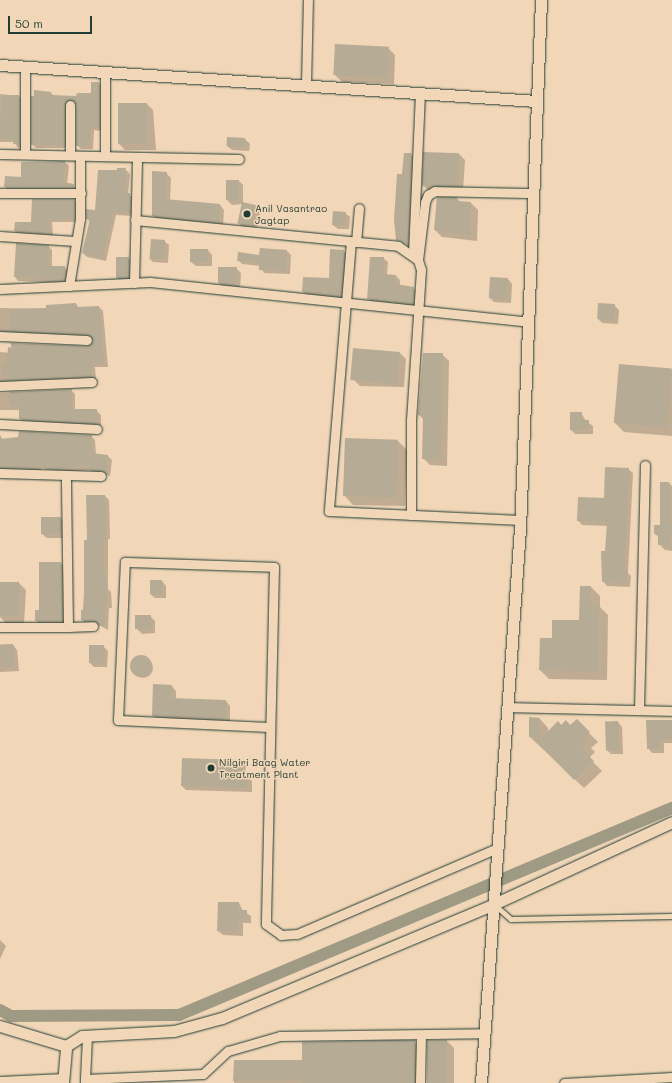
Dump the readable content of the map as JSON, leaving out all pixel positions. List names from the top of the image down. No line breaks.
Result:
{"places":["Anil Vasantrao Jagtap","Nilgiri Baag Water Treatment Plant"],"scale_bar":"50 m"}
